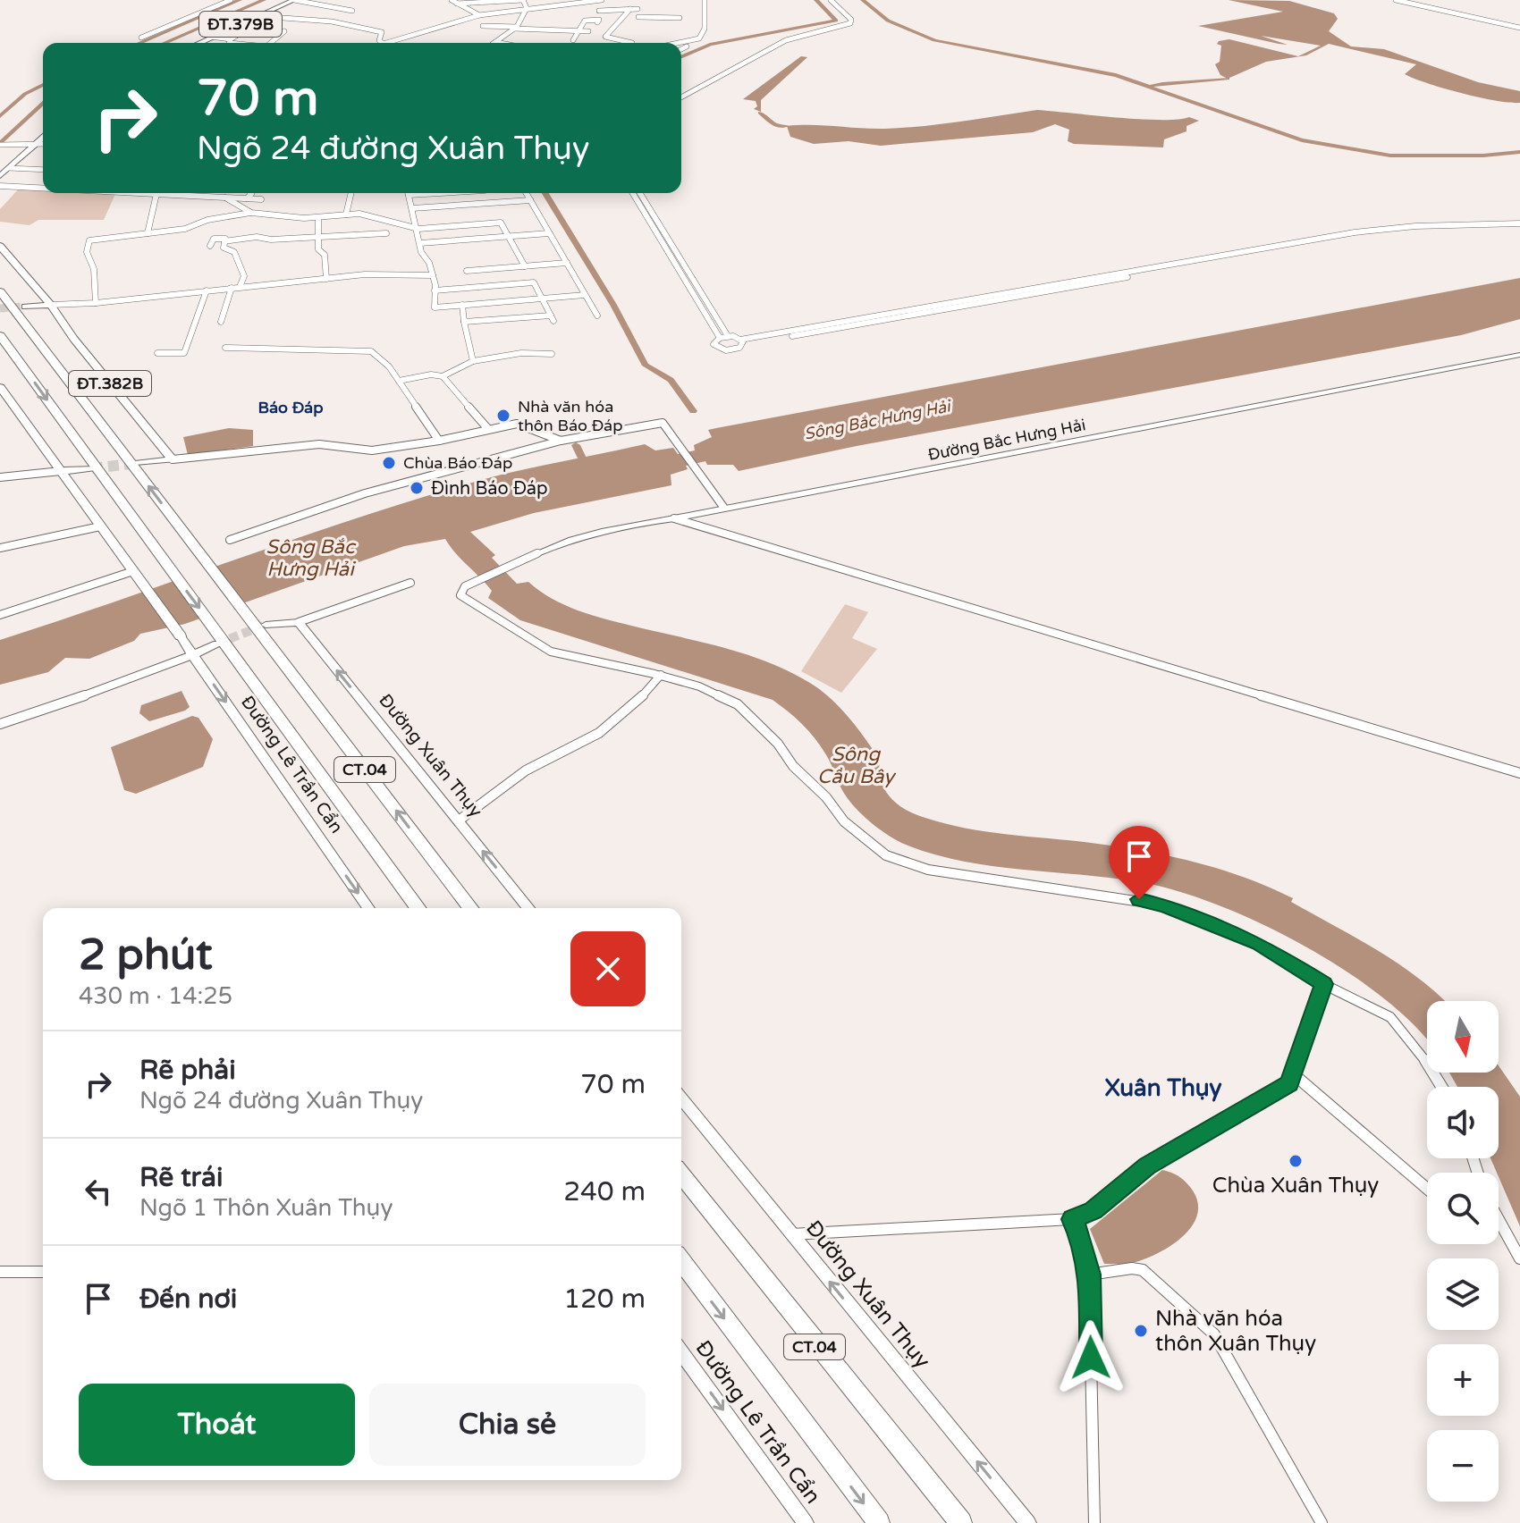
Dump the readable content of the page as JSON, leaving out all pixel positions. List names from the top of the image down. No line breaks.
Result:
{"streets":{"highway":["CT.04"],"main road":["ĐT.379B","ĐT.382B","Đường Xuân Thụy","Đường Lê Trần Cẩn"],"street":["Đường Bắc Hưng Hải"]},"one_way":["Đường Xuân Thụy","Đường Lê Trần Cẩn"],"districts":["Báo Đáp","Xuân Thụy"],"water":["Sông Bắc Hưng Hải","Sông Cầu Bây"],"places":["Nhà văn hóa thôn Báo Đáp","Chùa Báo Đáp","Đình Báo Đáp","Chùa Xuân Thụy","Nhà văn hóa thôn Xuân Thụy"],"north":"bottom","page":{"turn":["70 m","Ngõ 24 đường Xuân Thụy"],"heading":["2 phút","430 m · 14:25"],"map_buttons":["+","−"],"list":[{"name":"Rẽ phải","note":"Ngõ 24 đường Xuân Thụy","value":"70 m"},{"name":"Rẽ trái","note":"Ngõ 1 Thôn Xuân Thụy","value":"240 m"},{"name":"Đến nơi","value":"120 m"}],"buttons":["Thoát","Chia sẻ"]}}
